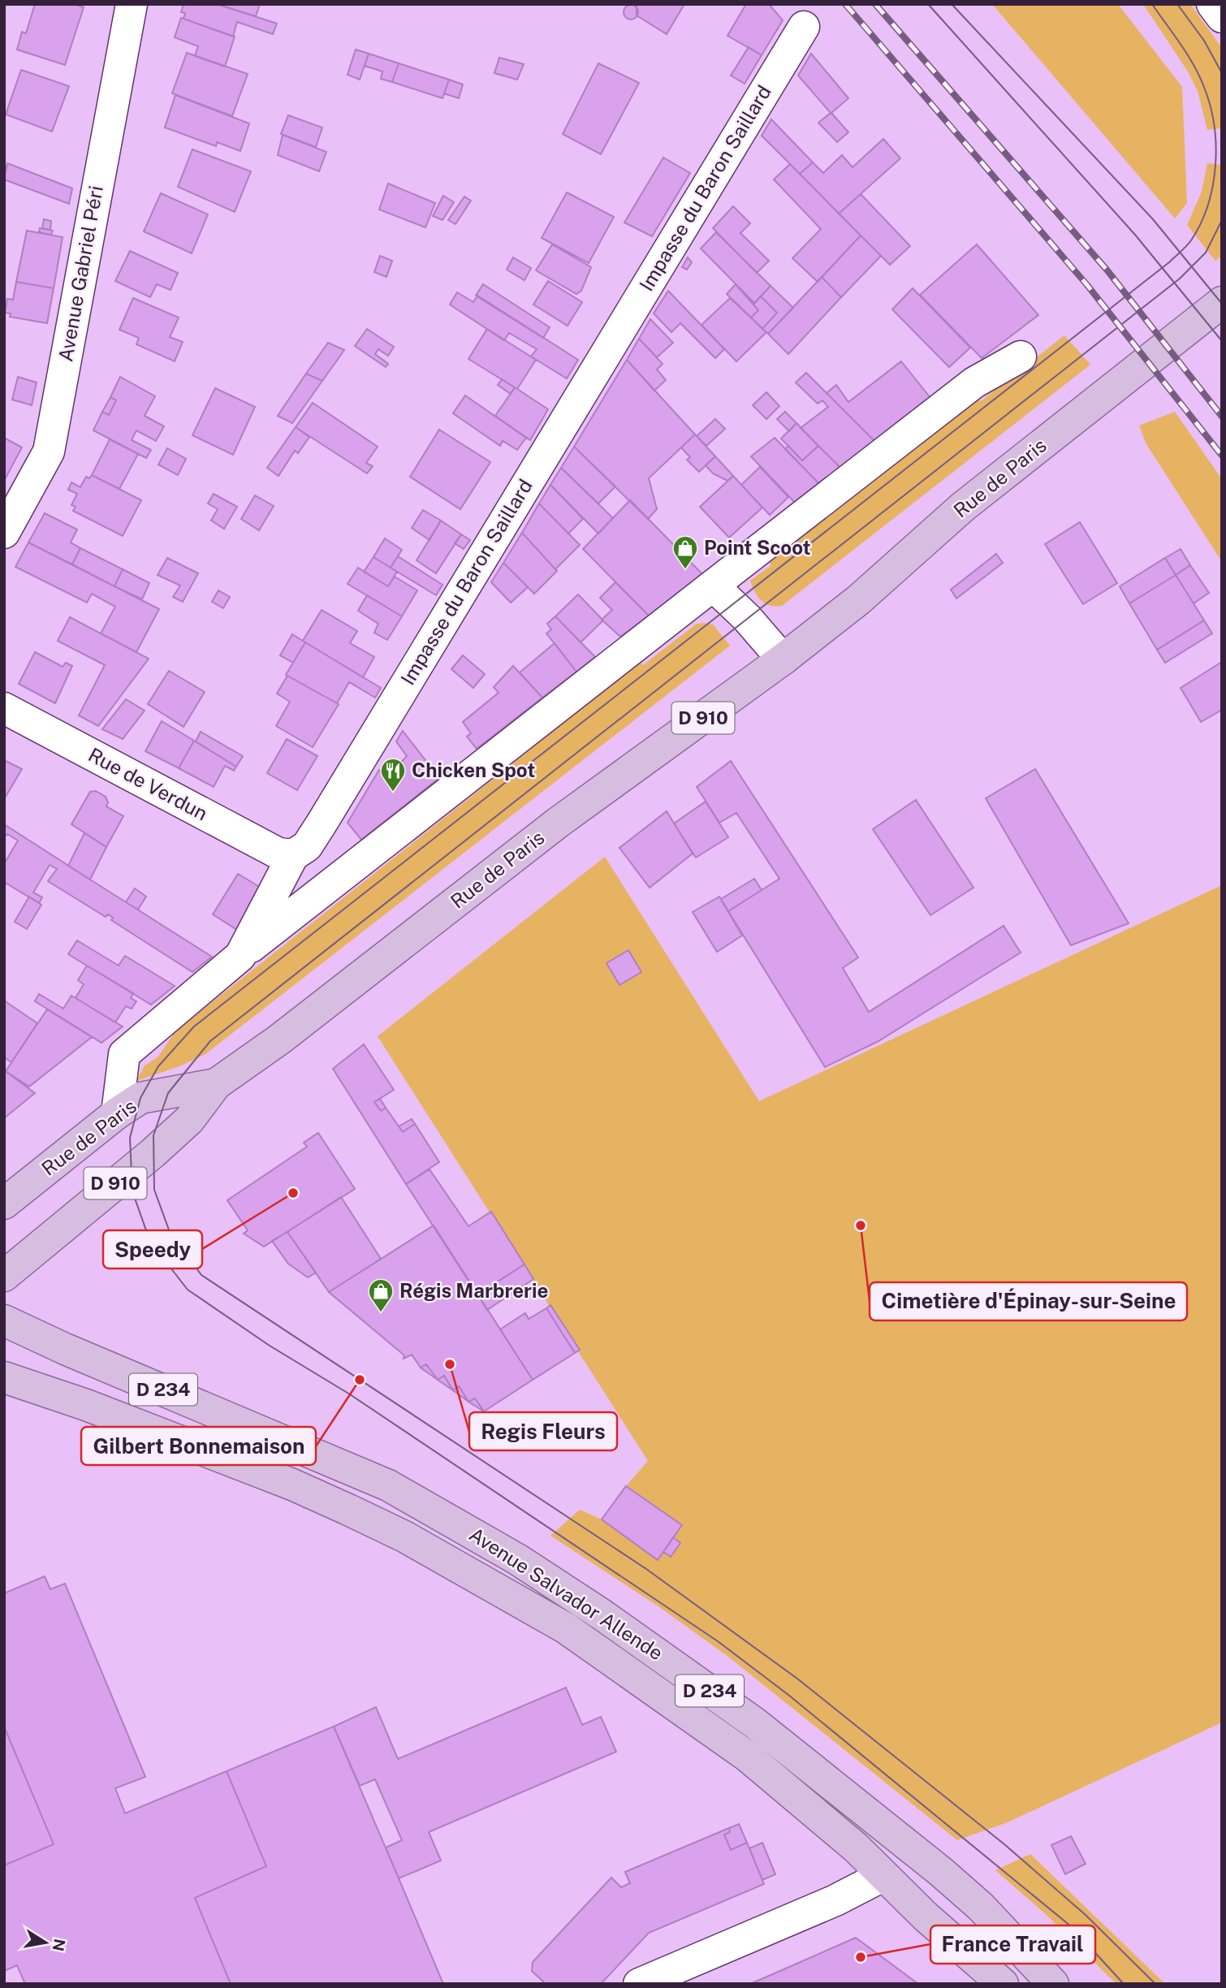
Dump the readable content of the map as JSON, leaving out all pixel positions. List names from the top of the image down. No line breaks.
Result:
{"streets":{"main road":["Rue de Paris","D 910","D 234","Avenue Salvador Allende"],"street":["Impasse du Baron Saillard","Avenue Gabriel Péri","Rue de Verdun"]},"crossings":[["Impasse du Baron Saillard","Rue de Paris"],["Impasse du Baron Saillard","Rue de Verdun"]],"places":{"shop":["Point Scoot","Régis Marbrerie"],"restaurant":["Chicken Spot"],"other":["Speedy","Cimetière d'Épinay-sur-Seine","Regis Fleurs","Gilbert Bonnemaison","France Travail"]},"north":"right"}
